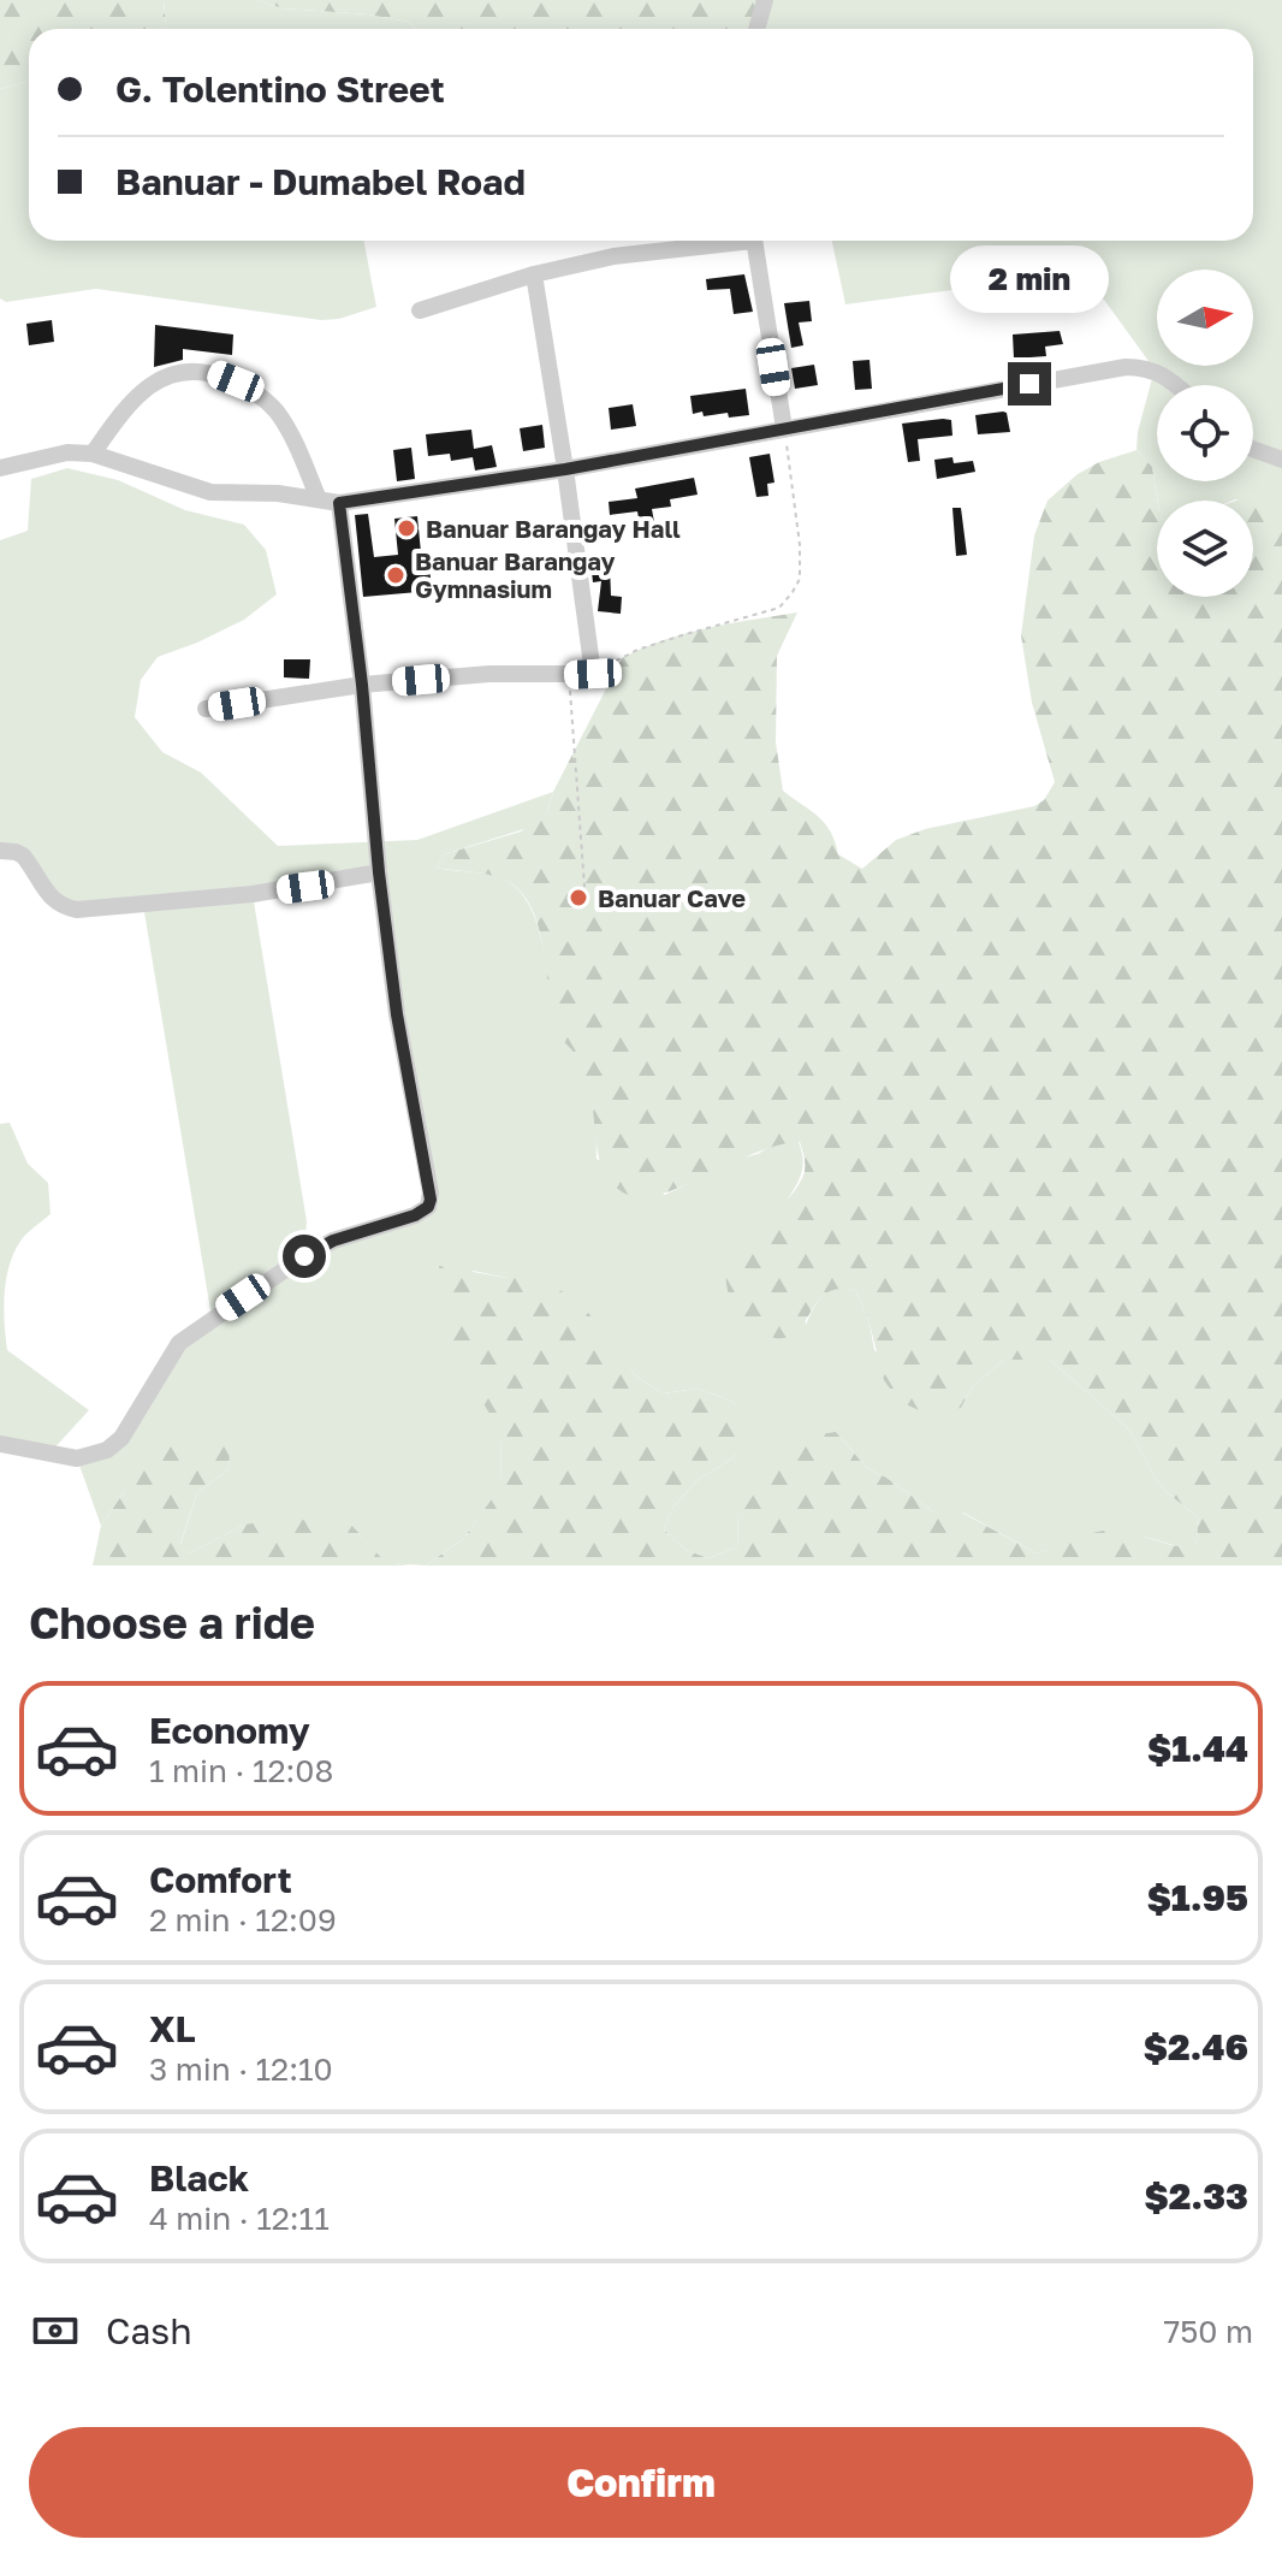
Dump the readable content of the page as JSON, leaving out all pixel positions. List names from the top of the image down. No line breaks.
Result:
{"places":["Banuar Barangay Hall","Banuar Barangay Gymnasium","Banuar Cave"],"north":"right","page":{"banner":["G. Tolentino Street","Banuar - Dumabel Road"],"bubble":"2 min","heading":"Choose a ride","list":[{"name":"Economy","note":"1 min · 12:08","value":"$1.44"},{"name":"Comfort","note":"2 min · 12:09","value":"$1.95"},{"name":"XL","note":"3 min · 12:10","value":"$2.46"},{"name":"Black","note":"4 min · 12:11","value":"$2.33"}],"pay":["Cash","750 m"],"buttons":"Confirm"}}
